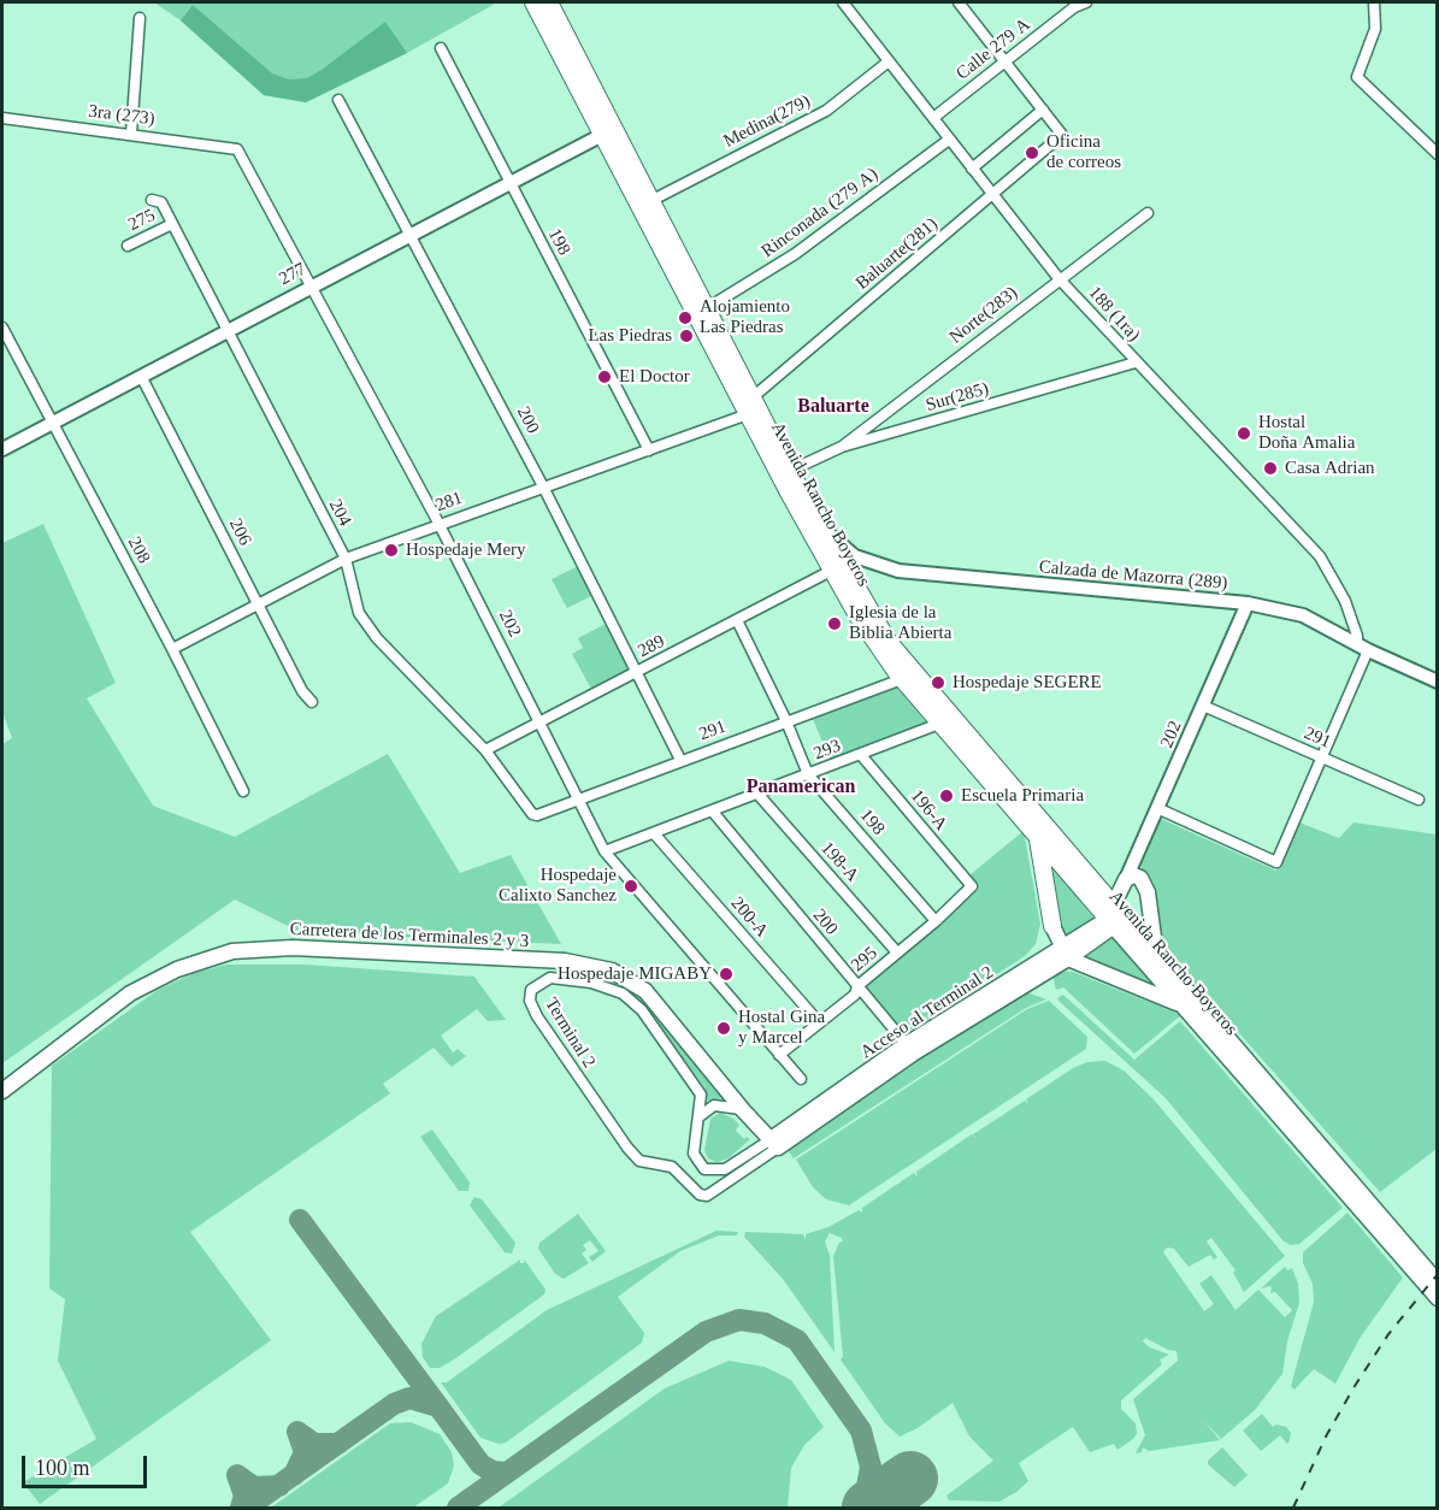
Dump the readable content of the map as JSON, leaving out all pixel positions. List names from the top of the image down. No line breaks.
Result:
{"streets":{"highway":["Avenida Rancho Boyeros"],"main road":["Carretera de los Terminales 2 y 3","Acceso al Terminal 2"],"street":["Calle 279 A","3ra (273)","Medina(279)","Rinconada (279 A)","275","198","Baluarte(281)","277","188 (1ra)","Norte(283)","Sur(285)","200","281","204","206","208","Calzada de Mazorra (289)","202","289","291","293","196-A","198-A","200-A","295","Terminal 2"]},"crossings":[["Calle 279 A","188 (1ra)"],["3ra (273)","202"],["Medina(279)","188 (1ra)"],["Medina(279)","Avenida Rancho Boyeros"],["Rinconada (279 A)","188 (1ra)"],["Rinconada (279 A)","Avenida Rancho Boyeros"],["275","204"],["198","277"],["198","281"],["198","289"],["198","291"],["198","293"],["198","295"],["Baluarte(281)","188 (1ra)"],["Baluarte(281)","Avenida Rancho Boyeros"],["277","200"],["277","Avenida Rancho Boyeros"],["277","204"],["277","206"],["277","208"],["277","202"],["188 (1ra)","Norte(283)"],["188 (1ra)","Sur(285)"],["188 (1ra)","Calzada de Mazorra (289)"],["Norte(283)","Sur(285)"],["Sur(285)","Avenida Rancho Boyeros"],["200","281"],["200","289"],["200","291"],["200","293"],["200","295"],["200","Acceso al Terminal 2"],["281","Avenida Rancho Boyeros"],["281","204"],["281","206"],["281","208"],["281","202"],["Avenida Rancho Boyeros","Calzada de Mazorra (289)"],["Avenida Rancho Boyeros","289"],["Avenida Rancho Boyeros","291"],["Avenida Rancho Boyeros","293"],["Avenida Rancho Boyeros","Acceso al Terminal 2"],["204","289"],["204","291"],["Calzada de Mazorra (289)","202"],["202","289"],["202","291"],["202","293"],["202","295"],["293","196-A"],["293","198-A"],["293","200-A"],["196-A","295"],["198-A","295"],["200-A","295"],["Carretera de los Terminales 2 y 3","Acceso al Terminal 2"],["Carretera de los Terminales 2 y 3","Terminal 2"],["Acceso al Terminal 2","Terminal 2"]],"districts":["Baluarte","Panamerican"],"places":["Oficina de correos","Alojamiento Las Piedras","Las Piedras","El Doctor","Hostal Doña Amalia","Casa Adrian","Hospedaje Mery","Iglesia de la Biblia Abierta","Hospedaje SEGERE","Escuela Primaria","Hospedaje Calixto Sanchez","Hospedaje MIGABY","Hostal Gina y Marcel"],"scale_bar":"100 m"}
